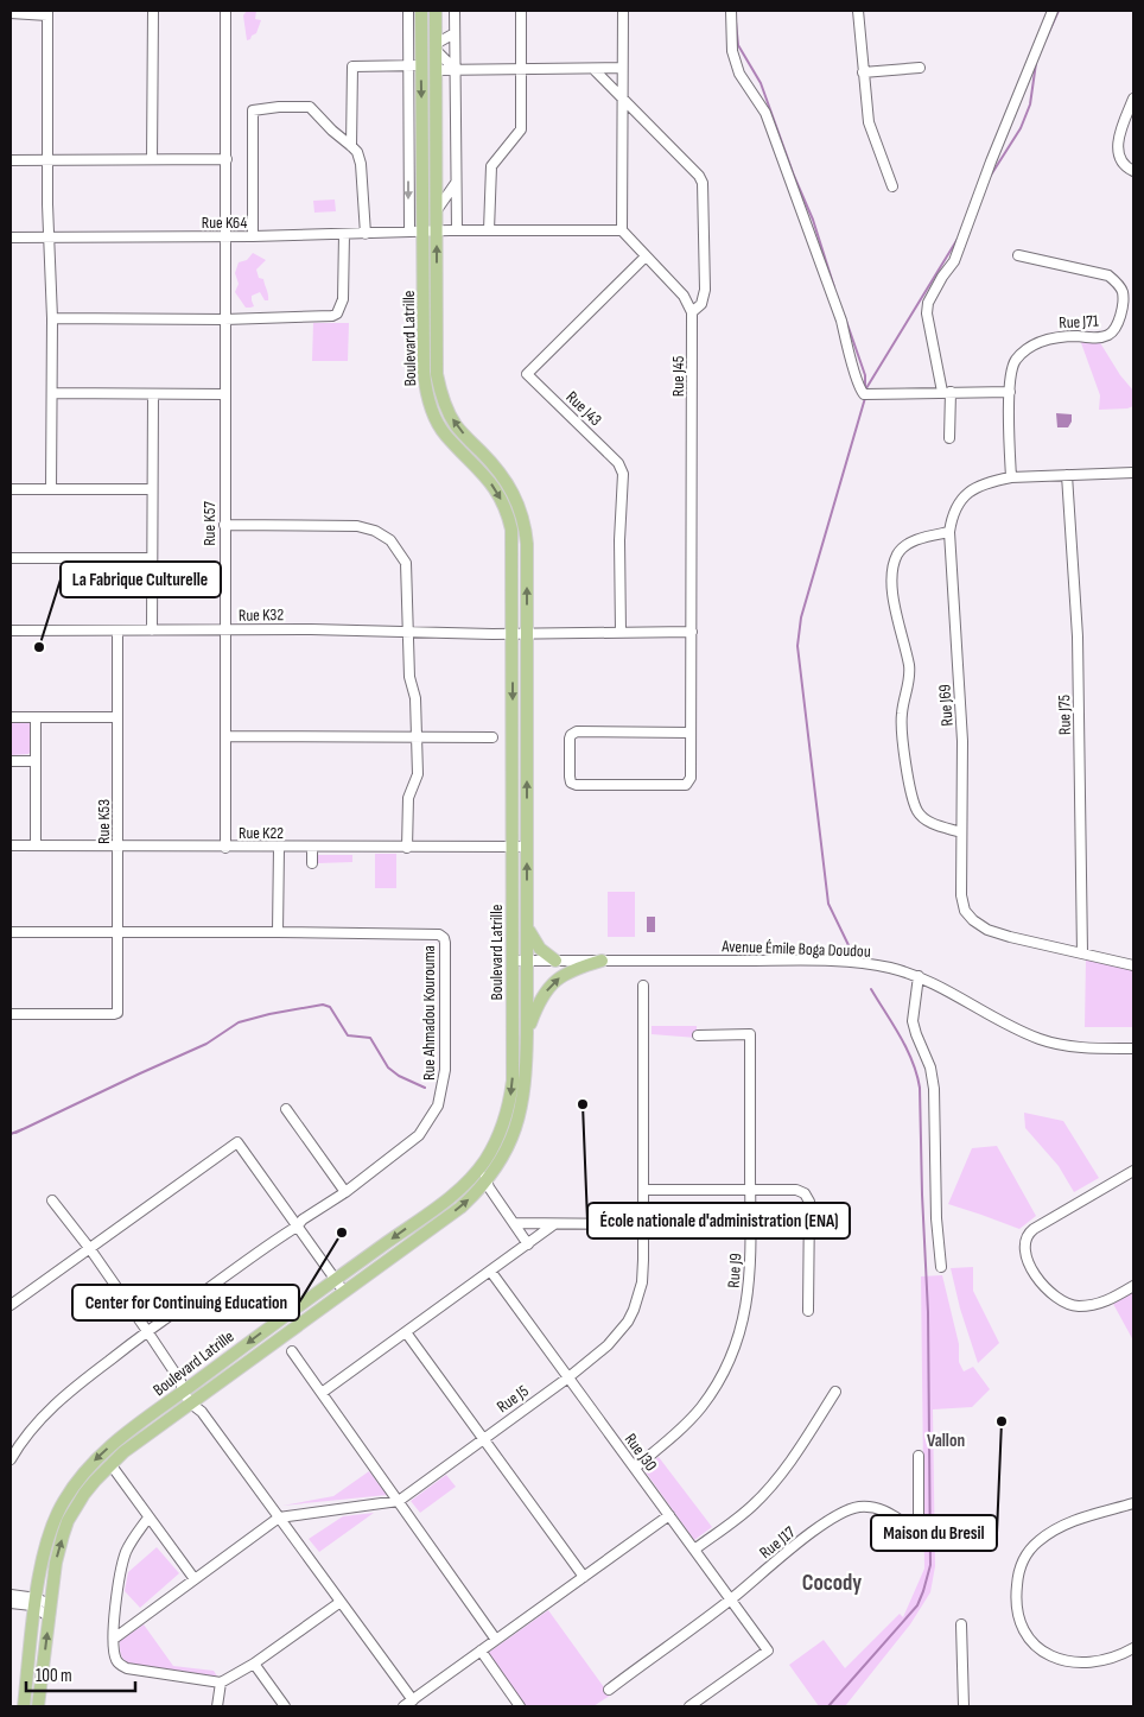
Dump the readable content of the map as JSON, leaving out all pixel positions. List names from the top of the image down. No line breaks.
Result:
{"streets":{"main road":["Boulevard Latrille"],"street":["Rue K64","Rue J71","Rue J45","Rue J43","Rue K57","Rue K32","Rue J69","Rue J75","Rue K53","Rue K22","Avenue Émile Boga Doudou","Rue Ahmadou Kourouma","Rue J9","Rue J5","Rue J30","Rue J17"]},"crossings":[["Rue K64","Boulevard Latrille"],["Rue K64","Rue K57"],["Rue J71","Rue J69"],["Boulevard Latrille","Rue K32"],["Boulevard Latrille","Rue K22"],["Boulevard Latrille","Avenue Émile Boga Doudou"],["Rue J45","Rue K32"],["Rue J43","Rue K32"],["Rue K57","Rue K32"],["Rue K57","Rue K22"],["Rue K32","Rue K53"],["Rue J69","Rue J75"],["Rue K53","Rue K22"],["Rue K53","Rue Ahmadou Kourouma"],["Rue J9","Rue J30"],["Rue J5","Rue J30"],["Rue J30","Rue J17"]],"districts":["Vallon","Cocody"],"places":["La Fabrique Culturelle","École nationale d'administration (ENA)","Center for Continuing Education","Maison du Bresil"],"scale_bar":"100 m"}
